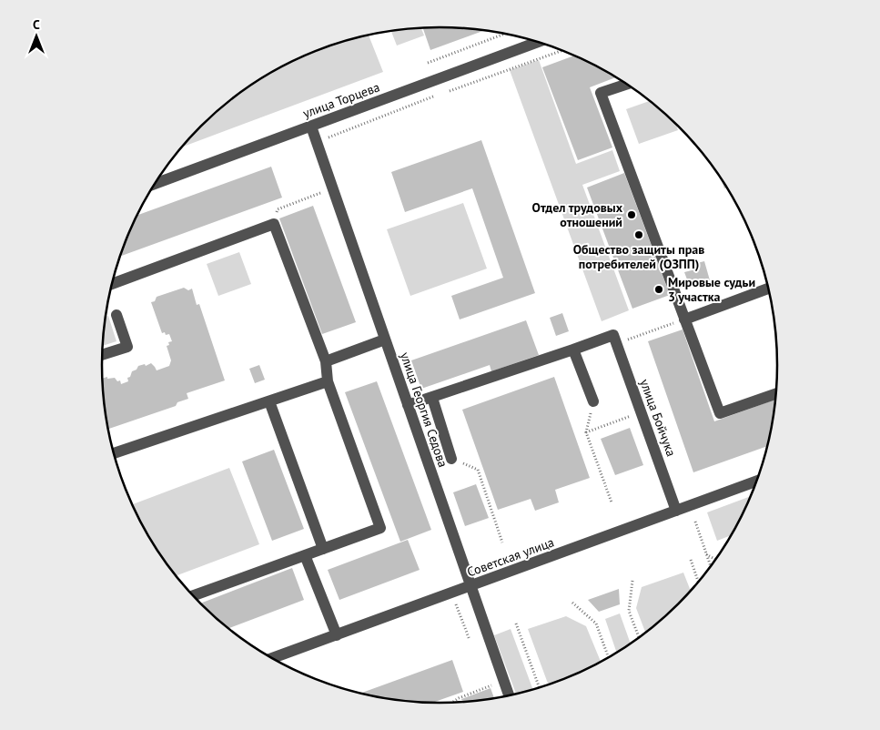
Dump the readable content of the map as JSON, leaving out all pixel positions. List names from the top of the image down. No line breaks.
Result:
{"streets":{"street":["улица Торцева","улица Георгия Седова","улица Бойчука","Советская улица"]},"crossings":[["улица Торцева","улица Георгия Седова"],["улица Георгия Седова","Советская улица"],["улица Бойчука","Советская улица"]],"places":["Отдел трудовых отношений","Общество защиты прав потребителей (ОЗПП)","Мировые судьи 3 участка"],"north":"top"}
